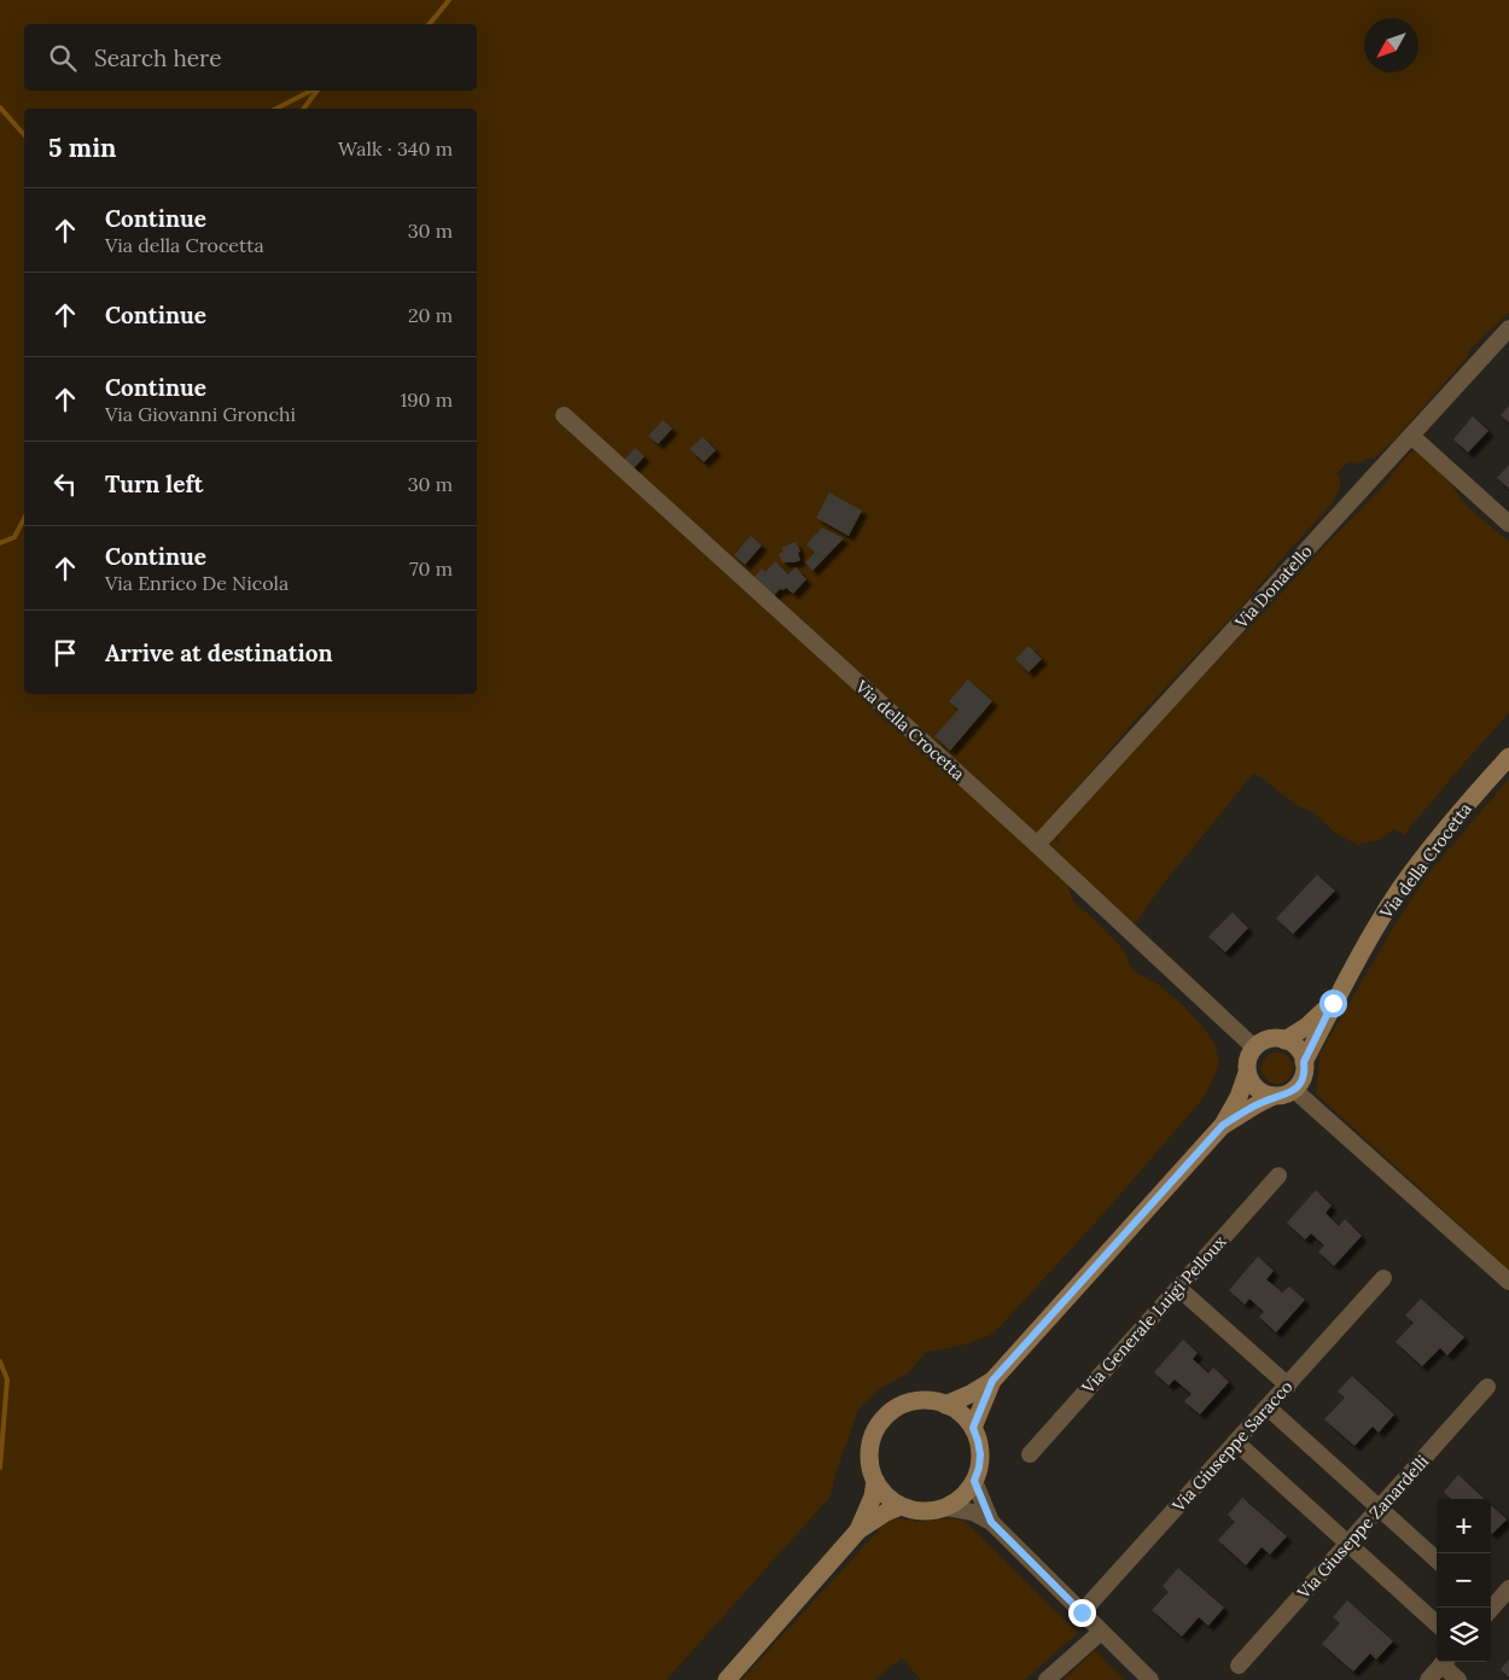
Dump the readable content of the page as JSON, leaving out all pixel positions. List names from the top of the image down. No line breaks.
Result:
{"streets":{"street":["Via Donatello","Via della Crocetta","Via Generale Luigi Pelloux","Via Giuseppe Saracco","Via Giuseppe Zanardelli"]},"crossings":[["Via Donatello","Via della Crocetta"]],"north":"bottom left","page":{"search":"Search here","heading":["5 min","Walk · 340 m"],"list":[["Continue","Via della Crocetta","30 m"],["Continue","20 m"],["Continue","Via Giovanni Gronchi","190 m"],["Turn left","30 m"],["Continue","Via Enrico De Nicola","70 m"],"Arrive at destination"],"map_buttons":["+","−"]}}
